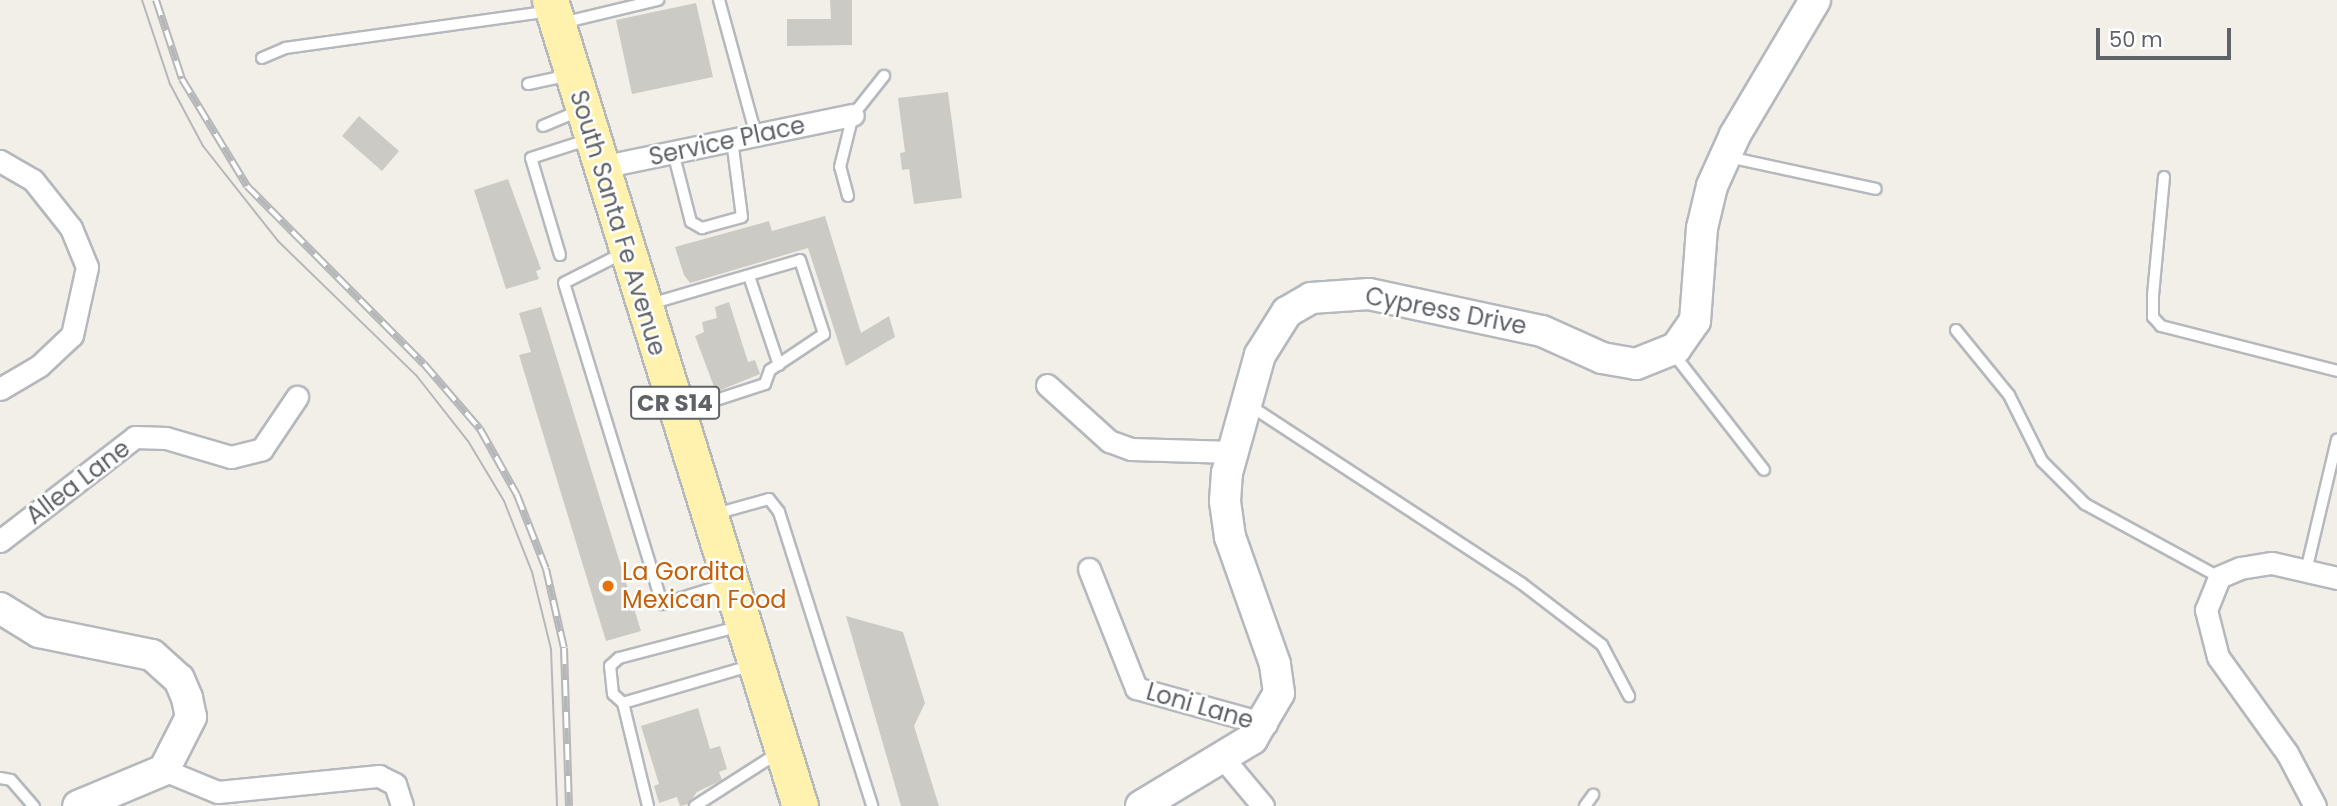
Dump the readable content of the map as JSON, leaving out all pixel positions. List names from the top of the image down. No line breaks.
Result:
{"streets":{"main road":["South Santa Fe Avenue","CR S14"],"street":["Service Place","Cypress Drive","Allea Lane","Loni Lane"]},"crossings":[["Service Place","South Santa Fe Avenue"],["Cypress Drive","Loni Lane"]],"places":["La Gordita Mexican Food"],"scale_bar":"50 m"}
